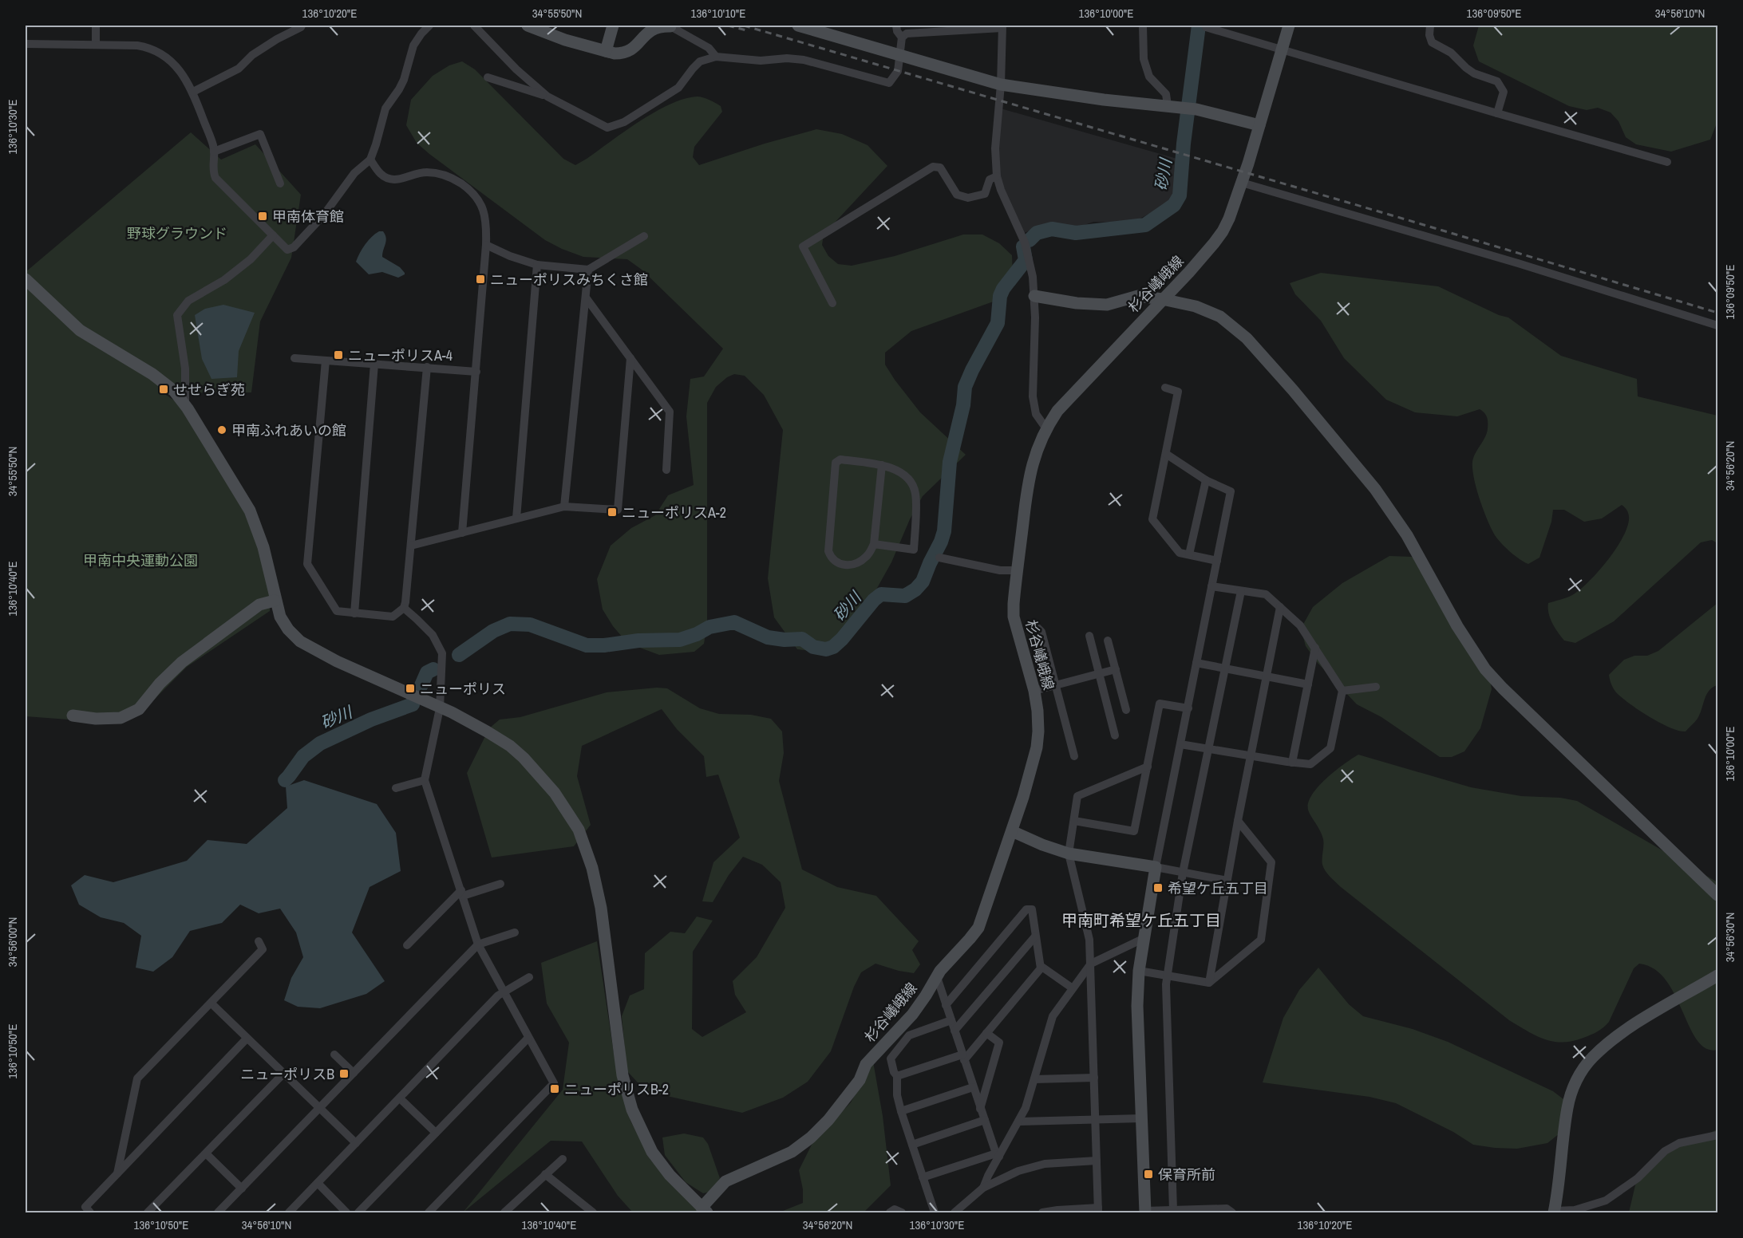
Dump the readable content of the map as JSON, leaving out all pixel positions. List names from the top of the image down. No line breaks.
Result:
{"streets":{"street":["杉谷嶬峨線"]},"districts":["甲南町希望ケ丘五丁目"],"water":["砂川"],"parks":["野球グラウンド","甲南中央運動公園"],"places":{"transit":["甲南体育館","ニューポリスみちくさ館","ニューポリスA-4","せせらぎ苑","ニューポリスA-2","ニューポリス","希望ケ丘五丁目","ニューポリスB","ニューポリスB-2","保育所前"],"other":["甲南ふれあいの館"]},"coordinates":["136°10'20\"E","34°55'50\"N","136°10'10\"E","136°10'00\"E","136°09'50\"E","34°56'10\"N","136°10'30\"E","34°56'20\"N","136°10'40\"E","34°56'30\"N","34°56'00\"N","136°10'50\"E"]}
